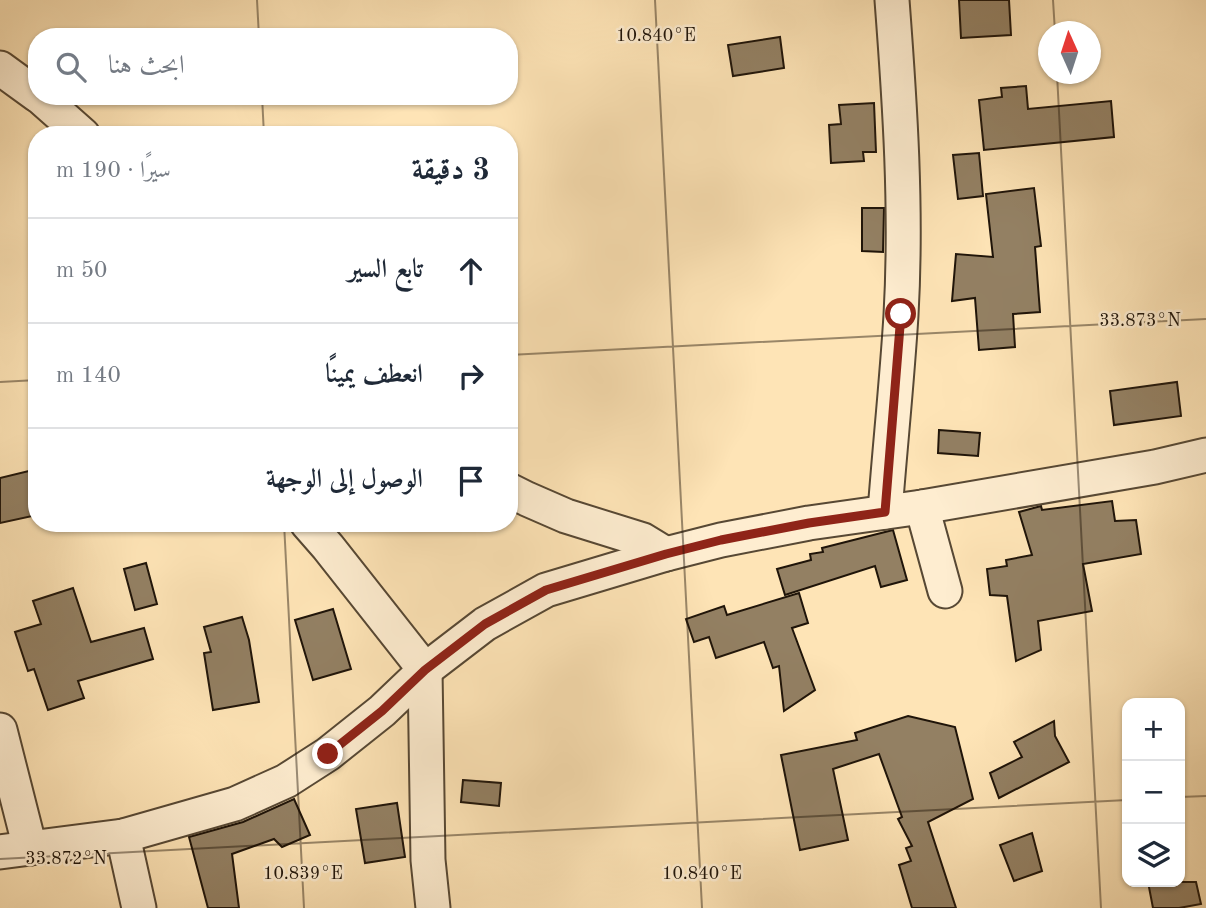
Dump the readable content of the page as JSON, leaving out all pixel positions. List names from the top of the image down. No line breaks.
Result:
{"north":"top","page":{"search":"ابحث هنا","heading":["3 دقيقة","سيرًا · 190 m"],"list":[["تابع السير","50 m"],["انعطف يمينًا","140 m"],"الوصول إلى الوجهة"],"map_buttons":["+","−"]},"coordinates":["10.840°E","33.873°N","33.872°N","10.839°E"]}
